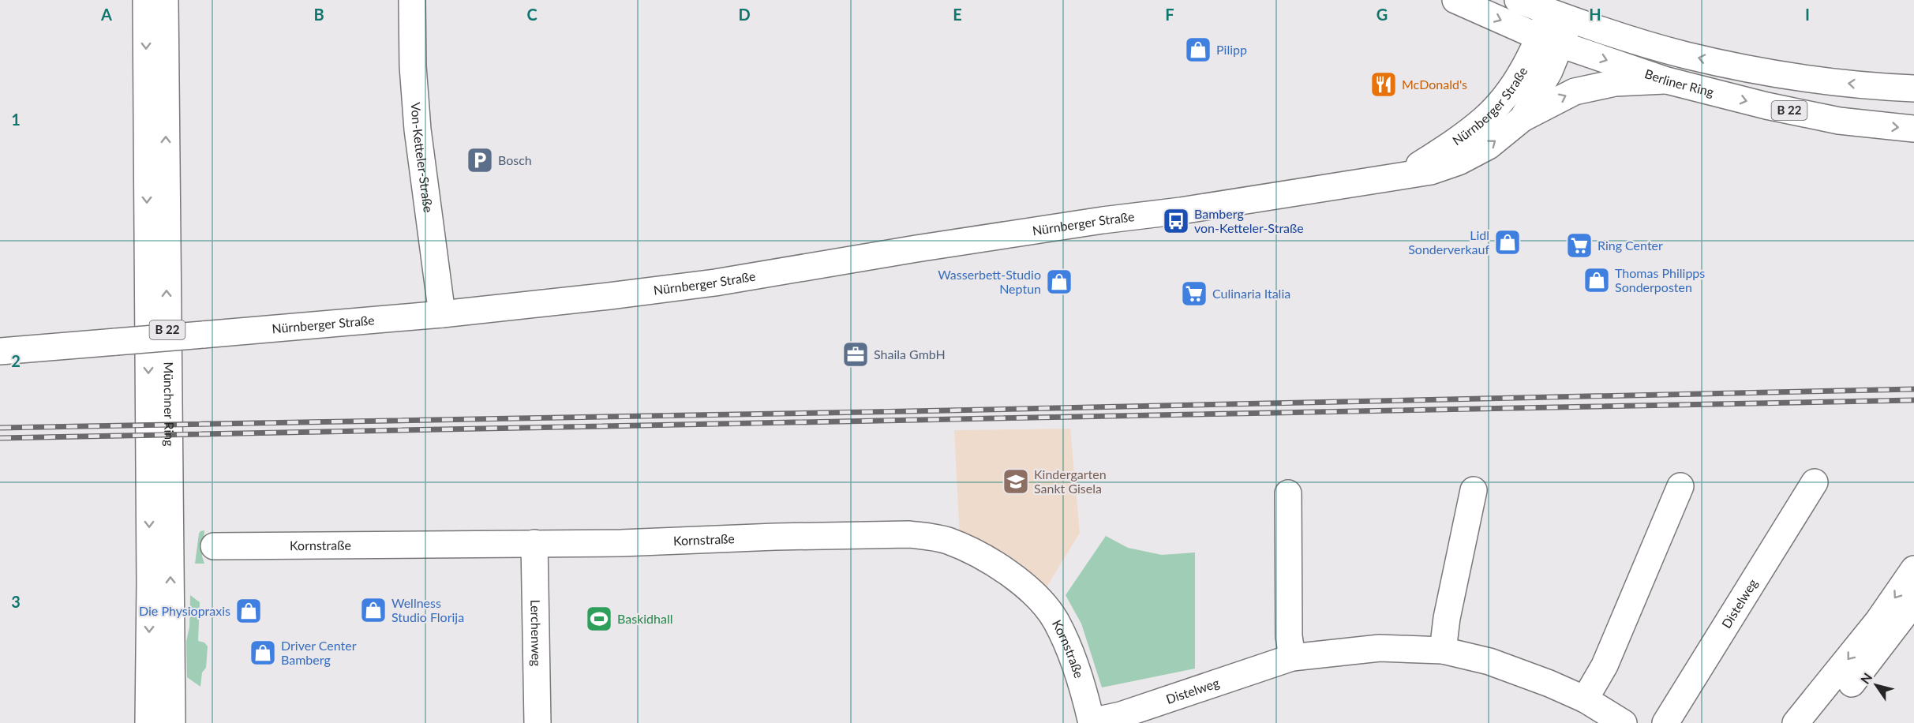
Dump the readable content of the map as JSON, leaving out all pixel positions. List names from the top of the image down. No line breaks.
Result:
{"streets":{"street":["Berliner Ring","Nürnberger Straße","B 22","Von-Ketteler-Straße","Münchner Ring","Kornstraße","Distelweg","Lerchenweg"]},"crossings":[["Berliner Ring","Nürnberger Straße"],["Nürnberger Straße","Von-Ketteler-Straße"],["Kornstraße","Distelweg"],["Kornstraße","Lerchenweg"]],"places":{"shop":["Pilipp","Lidl Sonderverkauf","Thomas Philipps Sonderposten","Wasserbett-Studio Neptun","Wellness Studio Florija","Die Physiopraxis","Driver Center Bamberg"],"restaurant":["McDonald's"],"parking":["Bosch"],"bus stop":["Bamberg von-Ketteler-Straße"],"supermarket":["Ring Center","Culinaria Italia"],"office":["Shaila GmbH"],"school or university":["Kindergarten Sankt Gisela"],"sports":["Baskidhall"]},"north":"top left","grid":{"columns":["A","B","C","D","E","F","G","H","I"],"rows":["1","2","3"]}}
